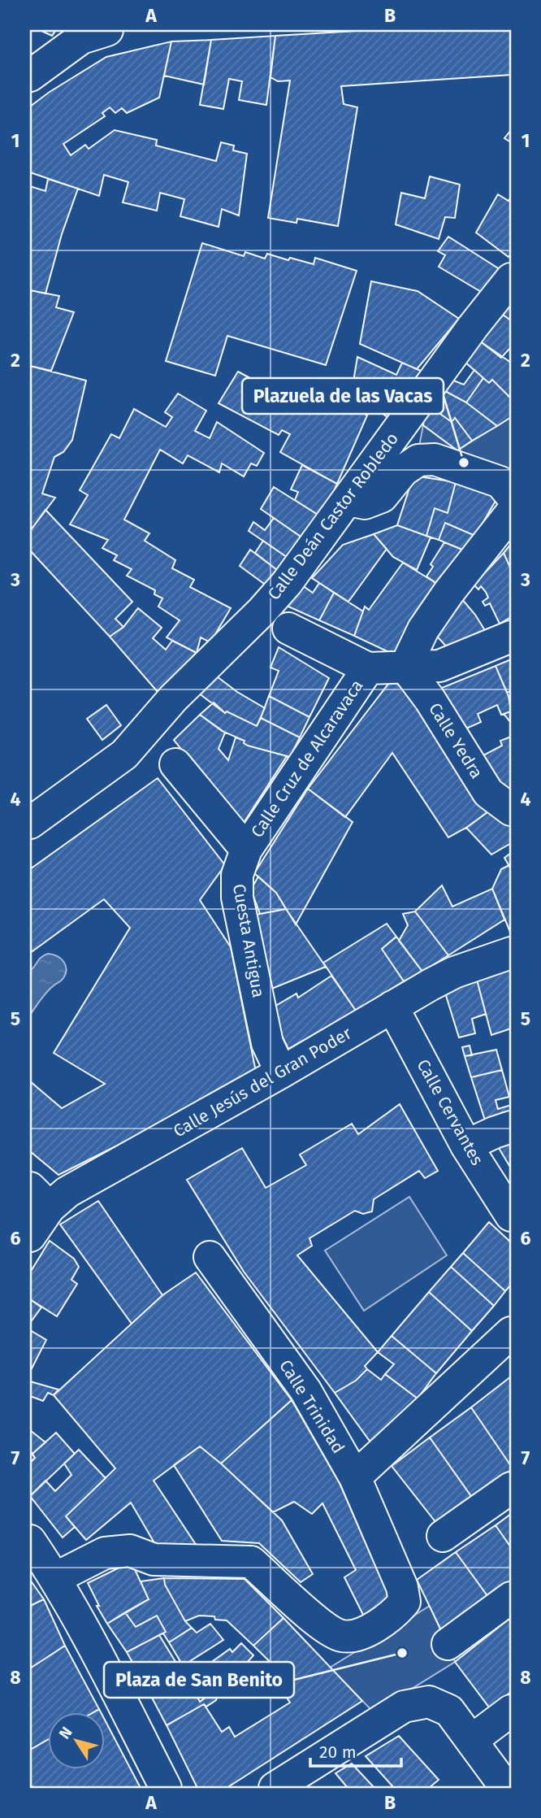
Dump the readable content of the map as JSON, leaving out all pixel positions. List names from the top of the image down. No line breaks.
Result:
{"streets":{"street":["Calle Deán Castor Robledo","Calle Yedra","Calle Cruz de Alcaravaca","Cuesta Antigua","Calle Jesús del Gran Poder","Calle Cervantes","Calle Trinidad"]},"crossings":[["Calle Yedra","Calle Cruz de Alcaravaca"],["Calle Cruz de Alcaravaca","Cuesta Antigua"],["Cuesta Antigua","Calle Jesús del Gran Poder"],["Calle Jesús del Gran Poder","Calle Cervantes"]],"places":["Plazuela de las Vacas","Plaza de San Benito"],"scale_bar":"20 m","north":"top left","grid":{"columns":["A","B"],"rows":["1","2","3","4","5","6","7","8"]}}
